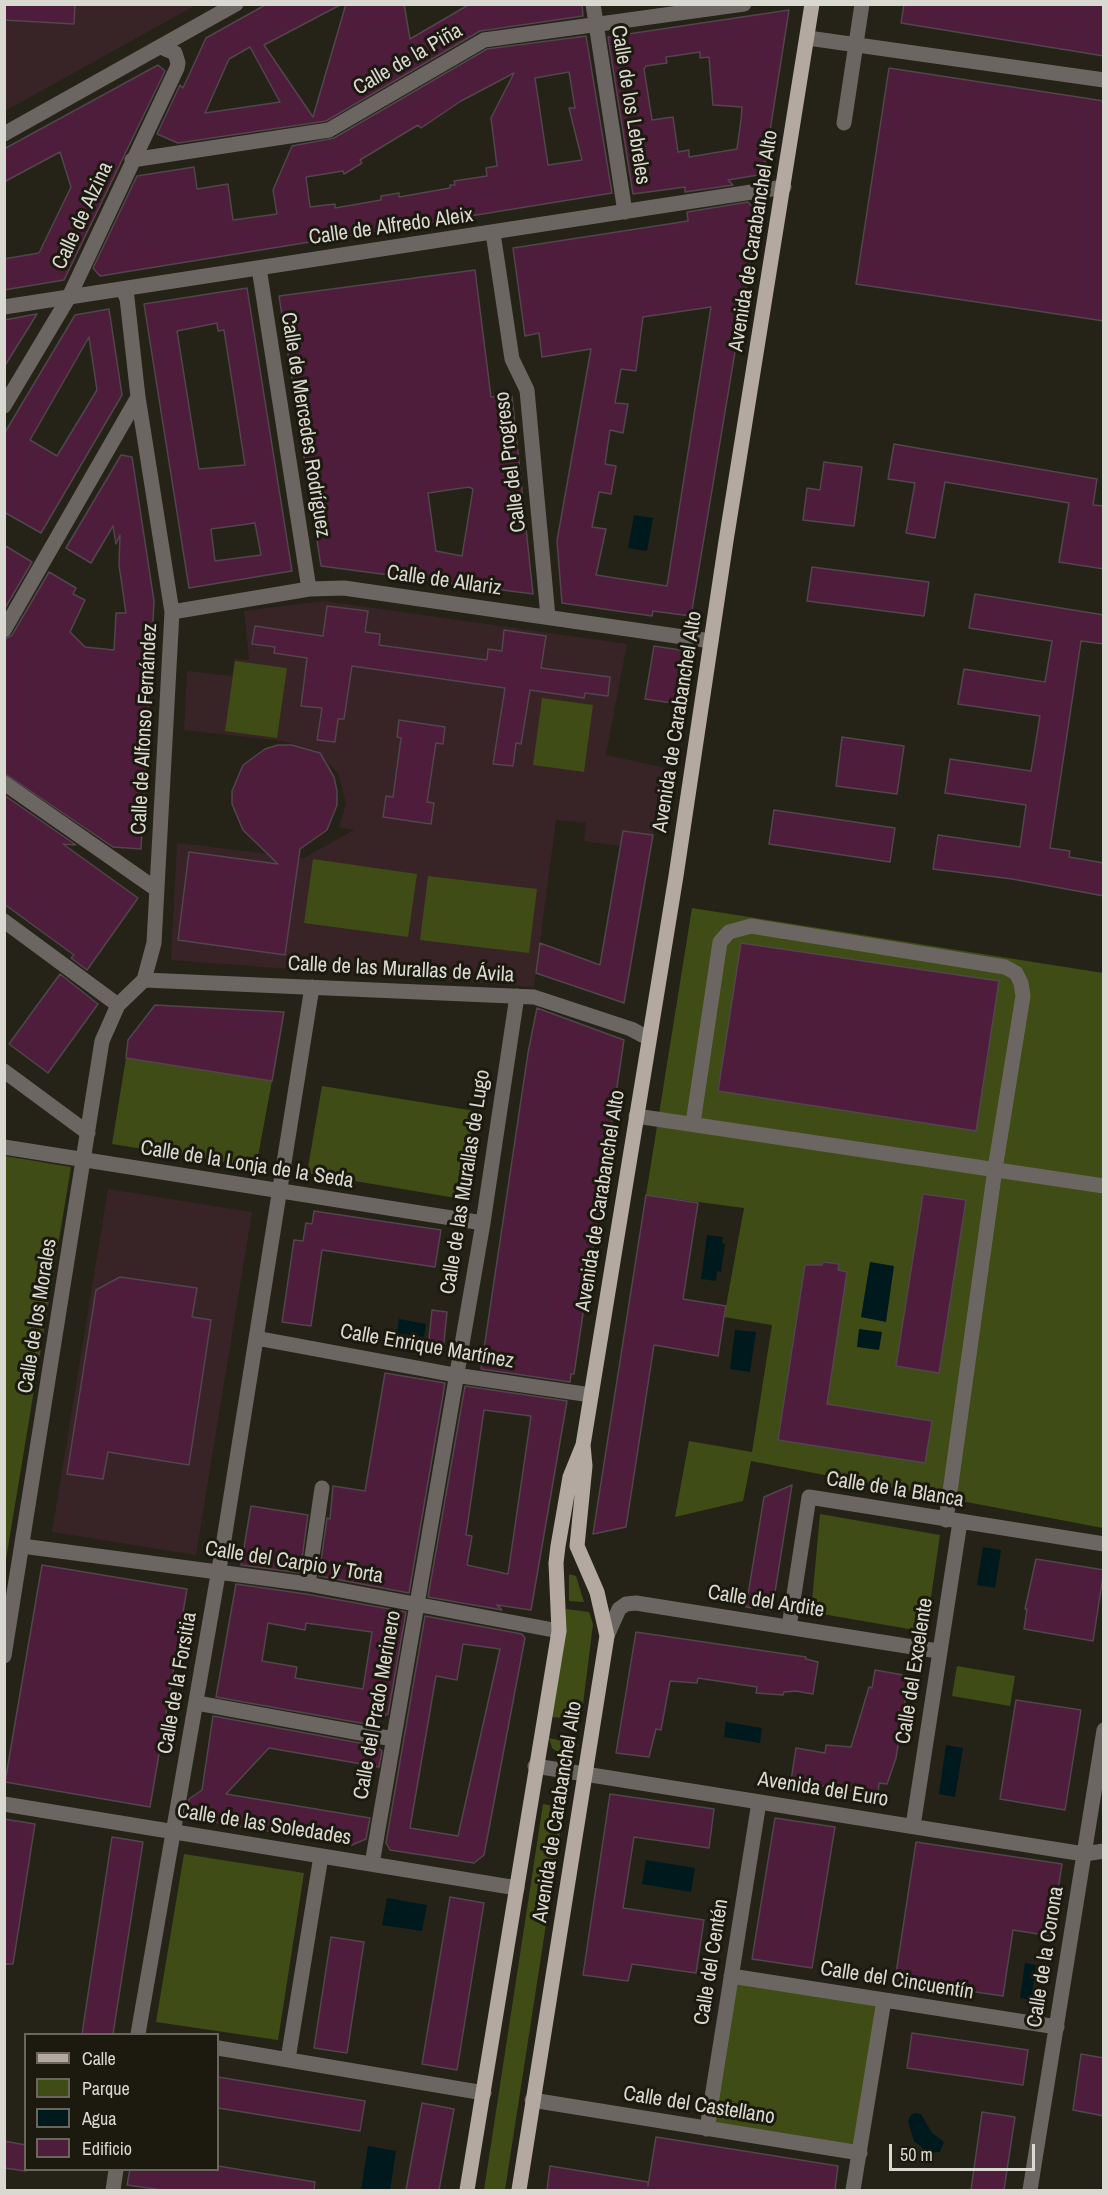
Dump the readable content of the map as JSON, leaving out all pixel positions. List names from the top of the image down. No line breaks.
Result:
{"streets":{"main road":["Avenida de Carabanchel Alto"],"street":["Calle de la Piña","Calle de los Lebreles","Calle de Alzina","Calle de Alfredo Aleix","Calle de Mercedes Rodríguez","Calle del Progreso","Calle de Allariz","Calle de Alfonso Fernández","Calle de las Murallas de Ávila","Calle de la Lonja de la Seda","Calle de las Murallas de Lugo","Calle de los Morales","Calle Enrique Martínez","Calle de la Blanca","Calle del Carpio y Torta","Calle del Ardite","Calle del Excelente","Calle de la Forsitia","Calle del Prado Merinero","Avenida del Euro","Calle de las Soledades","Calle de la Corona","Calle del Centén","Calle del Cincuentín","Calle del Castellano"]},"crossings":[["Calle de la Piña","Calle de los Lebreles"],["Calle de la Piña","Calle de Alzina"],["Calle de los Lebreles","Calle de Alfredo Aleix"],["Calle de Alzina","Calle de Alfredo Aleix"],["Calle de Alfredo Aleix","Avenida de Carabanchel Alto"],["Calle de Alfredo Aleix","Calle de Mercedes Rodríguez"],["Calle de Alfredo Aleix","Calle del Progreso"],["Calle de Alfredo Aleix","Calle de Alfonso Fernández"],["Avenida de Carabanchel Alto","Calle de Allariz"],["Avenida de Carabanchel Alto","Calle de las Murallas de Ávila"],["Avenida de Carabanchel Alto","Calle Enrique Martínez"],["Avenida de Carabanchel Alto","Calle del Carpio y Torta"],["Avenida de Carabanchel Alto","Calle del Ardite"],["Avenida de Carabanchel Alto","Avenida del Euro"],["Avenida de Carabanchel Alto","Calle de las Soledades"],["Avenida de Carabanchel Alto","Calle del Castellano"],["Calle de Mercedes Rodríguez","Calle de Allariz"],["Calle del Progreso","Calle de Allariz"],["Calle de Allariz","Calle de Alfonso Fernández"],["Calle de Alfonso Fernández","Calle de las Murallas de Ávila"],["Calle de las Murallas de Ávila","Calle de las Murallas de Lugo"],["Calle de las Murallas de Ávila","Calle de la Forsitia"],["Calle de la Lonja de la Seda","Calle de las Murallas de Lugo"],["Calle de la Lonja de la Seda","Calle de los Morales"],["Calle de la Lonja de la Seda","Calle de la Forsitia"],["Calle de las Murallas de Lugo","Calle Enrique Martínez"],["Calle de las Murallas de Lugo","Calle del Prado Merinero"],["Calle de los Morales","Calle del Carpio y Torta"],["Calle Enrique Martínez","Calle de la Forsitia"],["Calle Enrique Martínez","Calle del Prado Merinero"],["Calle de la Blanca","Calle del Ardite"],["Calle de la Blanca","Calle del Excelente"],["Calle del Carpio y Torta","Calle de la Forsitia"],["Calle del Carpio y Torta","Calle del Prado Merinero"],["Calle del Ardite","Calle del Excelente"],["Calle del Excelente","Avenida del Euro"],["Calle de la Forsitia","Calle de las Soledades"],["Calle del Prado Merinero","Calle de las Soledades"],["Avenida del Euro","Calle de la Corona"],["Avenida del Euro","Calle del Centén"],["Calle de la Corona","Calle del Cincuentín"],["Calle del Centén","Calle del Cincuentín"],["Calle del Centén","Calle del Castellano"]],"legend":["Calle","Parque","Agua","Edificio"],"scale_bar":"50 m"}
